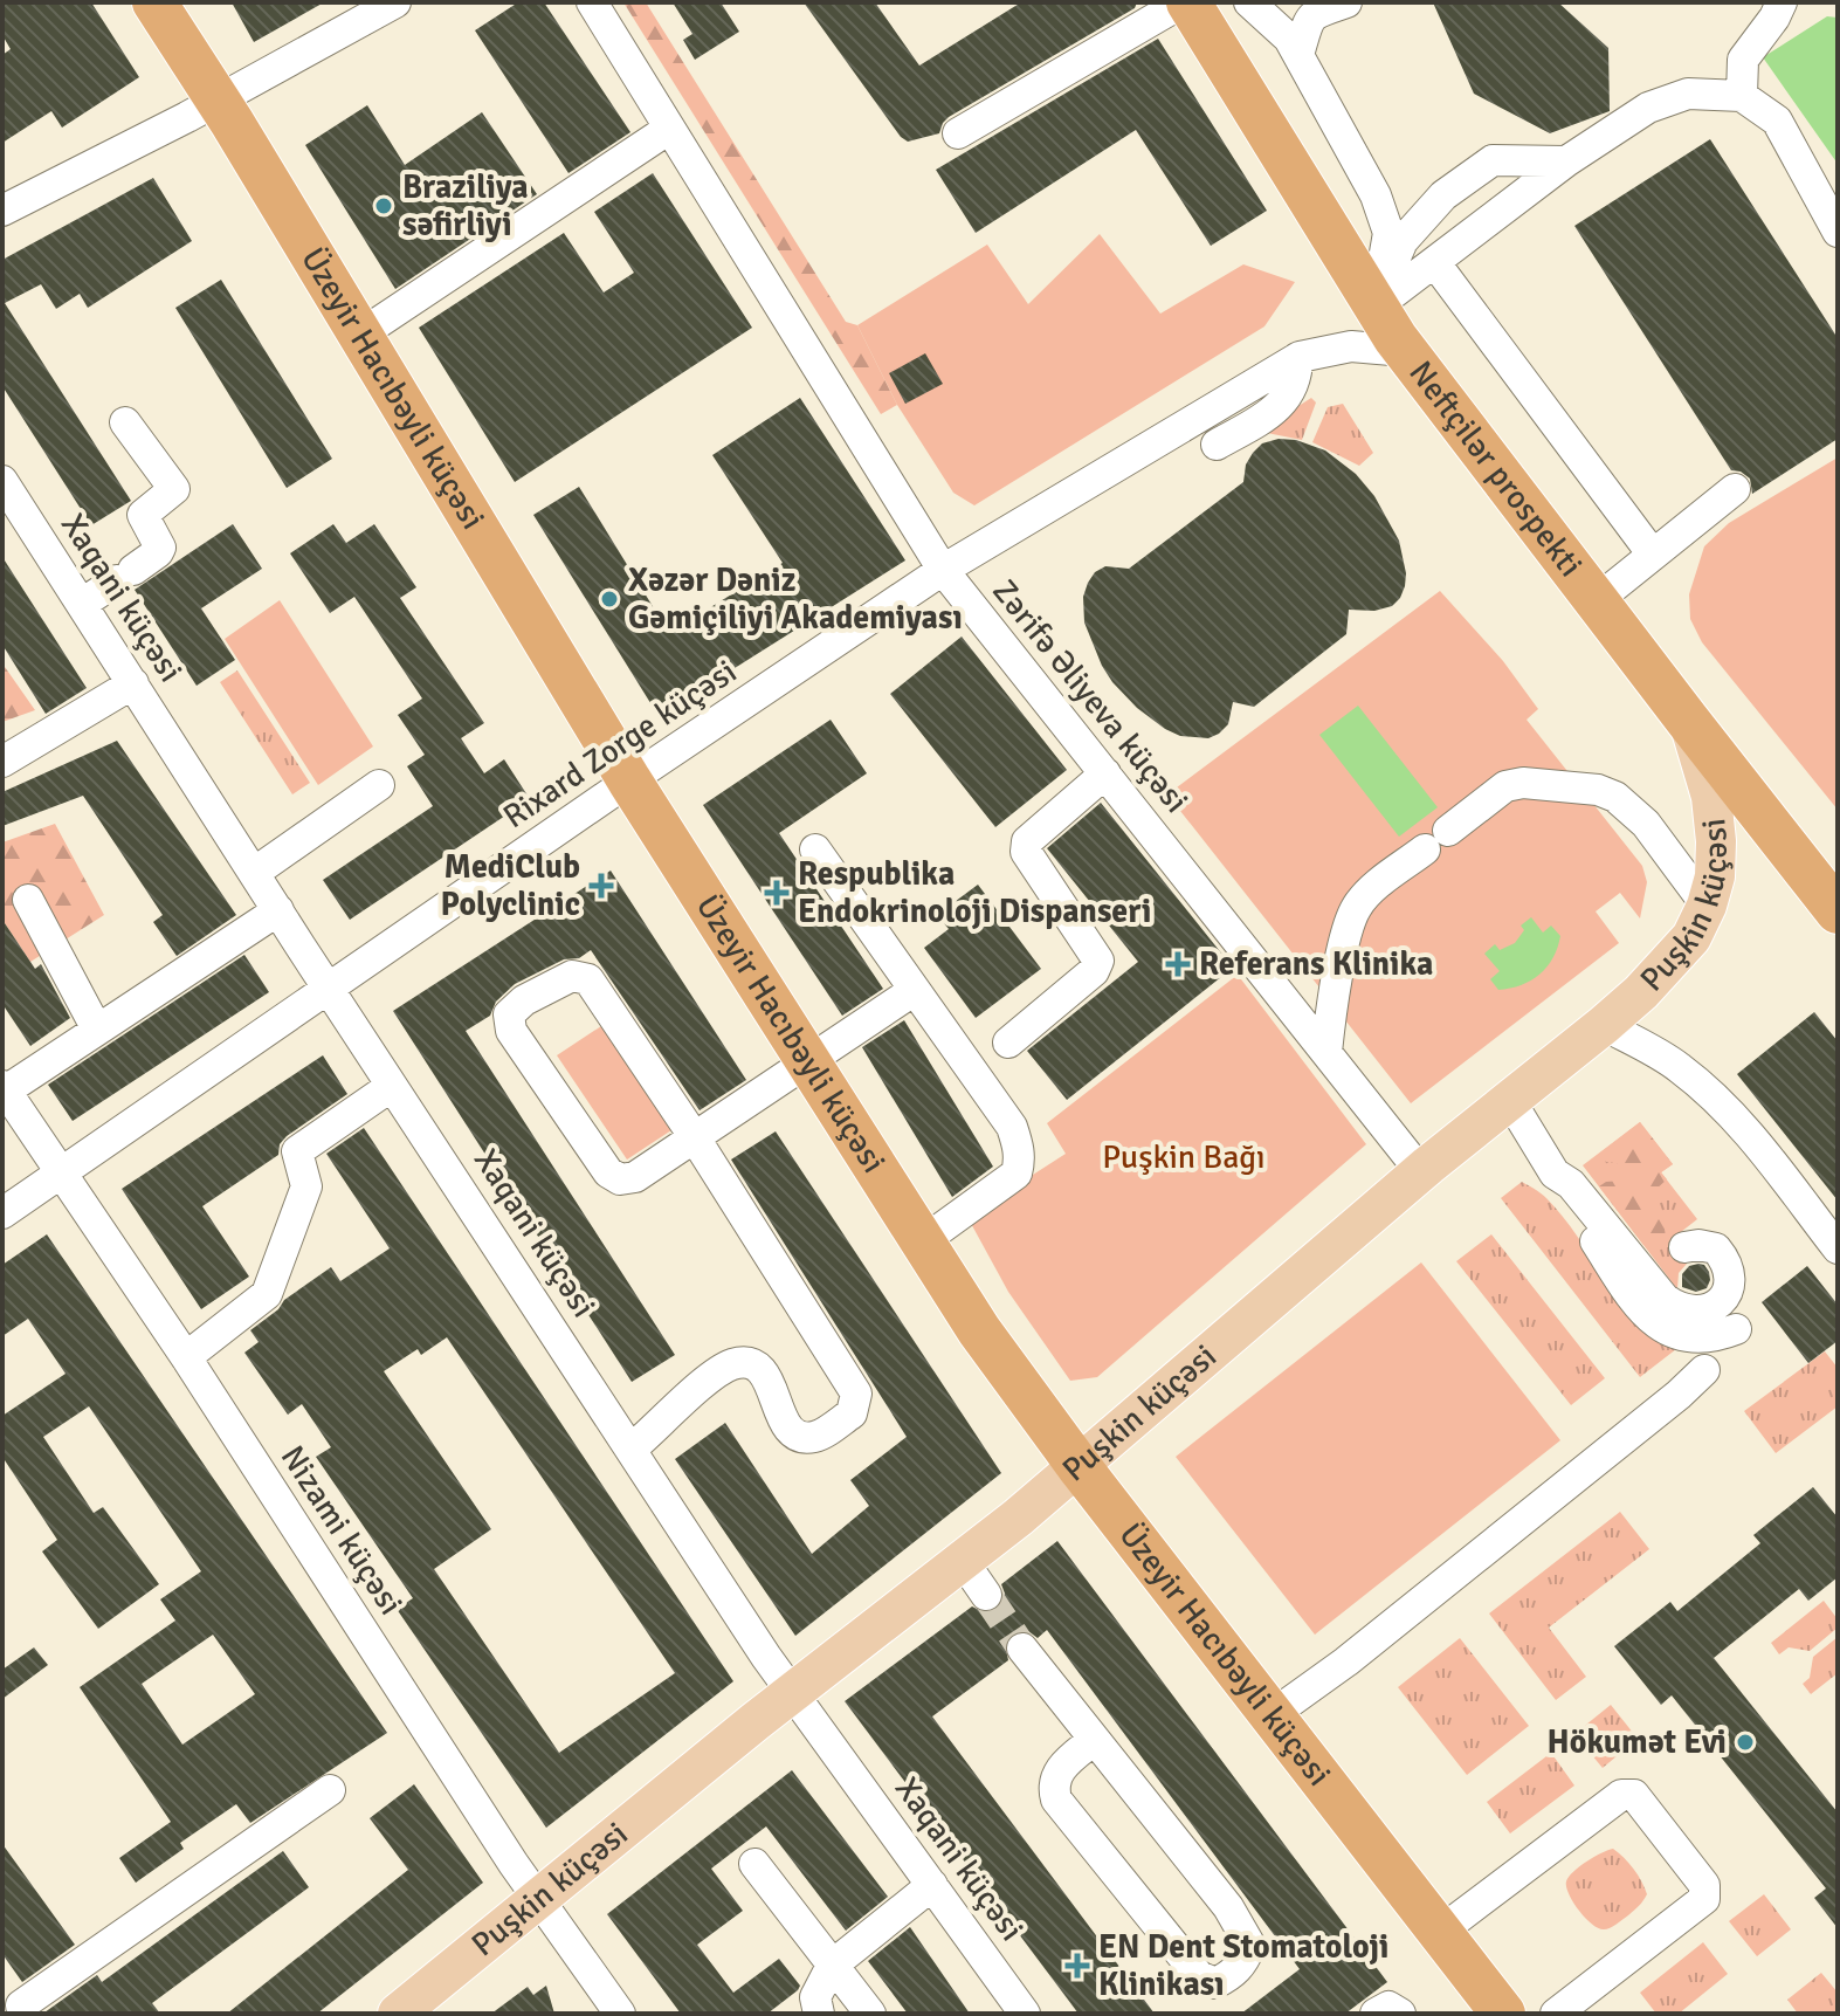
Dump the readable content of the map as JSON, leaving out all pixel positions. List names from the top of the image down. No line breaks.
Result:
{"streets":{"highway":["Üzeyir Hacıbəyli küçəsi","Neftçilər prospekti"],"main road":["Puşkin küçəsi"],"street":["Xaqani küçəsi","Zərifə Əliyeva küçəsi","Rixard Zorge küçəsi","Nizami küçəsi"]},"crossings":[["Üzeyir Hacıbəyli küçəsi","Rixard Zorge küçəsi"],["Üzeyir Hacıbəyli küçəsi","Puşkin küçəsi"],["Neftçilər prospekti","Rixard Zorge küçəsi"],["Neftçilər prospekti","Puşkin küçəsi"],["Xaqani küçəsi","Rixard Zorge küçəsi"],["Xaqani küçəsi","Puşkin küçəsi"],["Zərifə Əliyeva küçəsi","Rixard Zorge küçəsi"],["Zərifə Əliyeva küçəsi","Puşkin küçəsi"],["Rixard Zorge küçəsi","Nizami küçəsi"],["Puşkin küçəsi","Nizami küçəsi"]],"parks":["Puşkin Bağı"],"places":{"other":["Braziliya səfirliyi","Xəzər Dəniz Gəmiçiliyi Akademiyası","Hökumət Evi"],"health":["MediClub Polyclinic","Respublika Endokrinoloji Dispanseri","Referans Klinika","EN Dent Stomatoloji Klinikası"]}}
